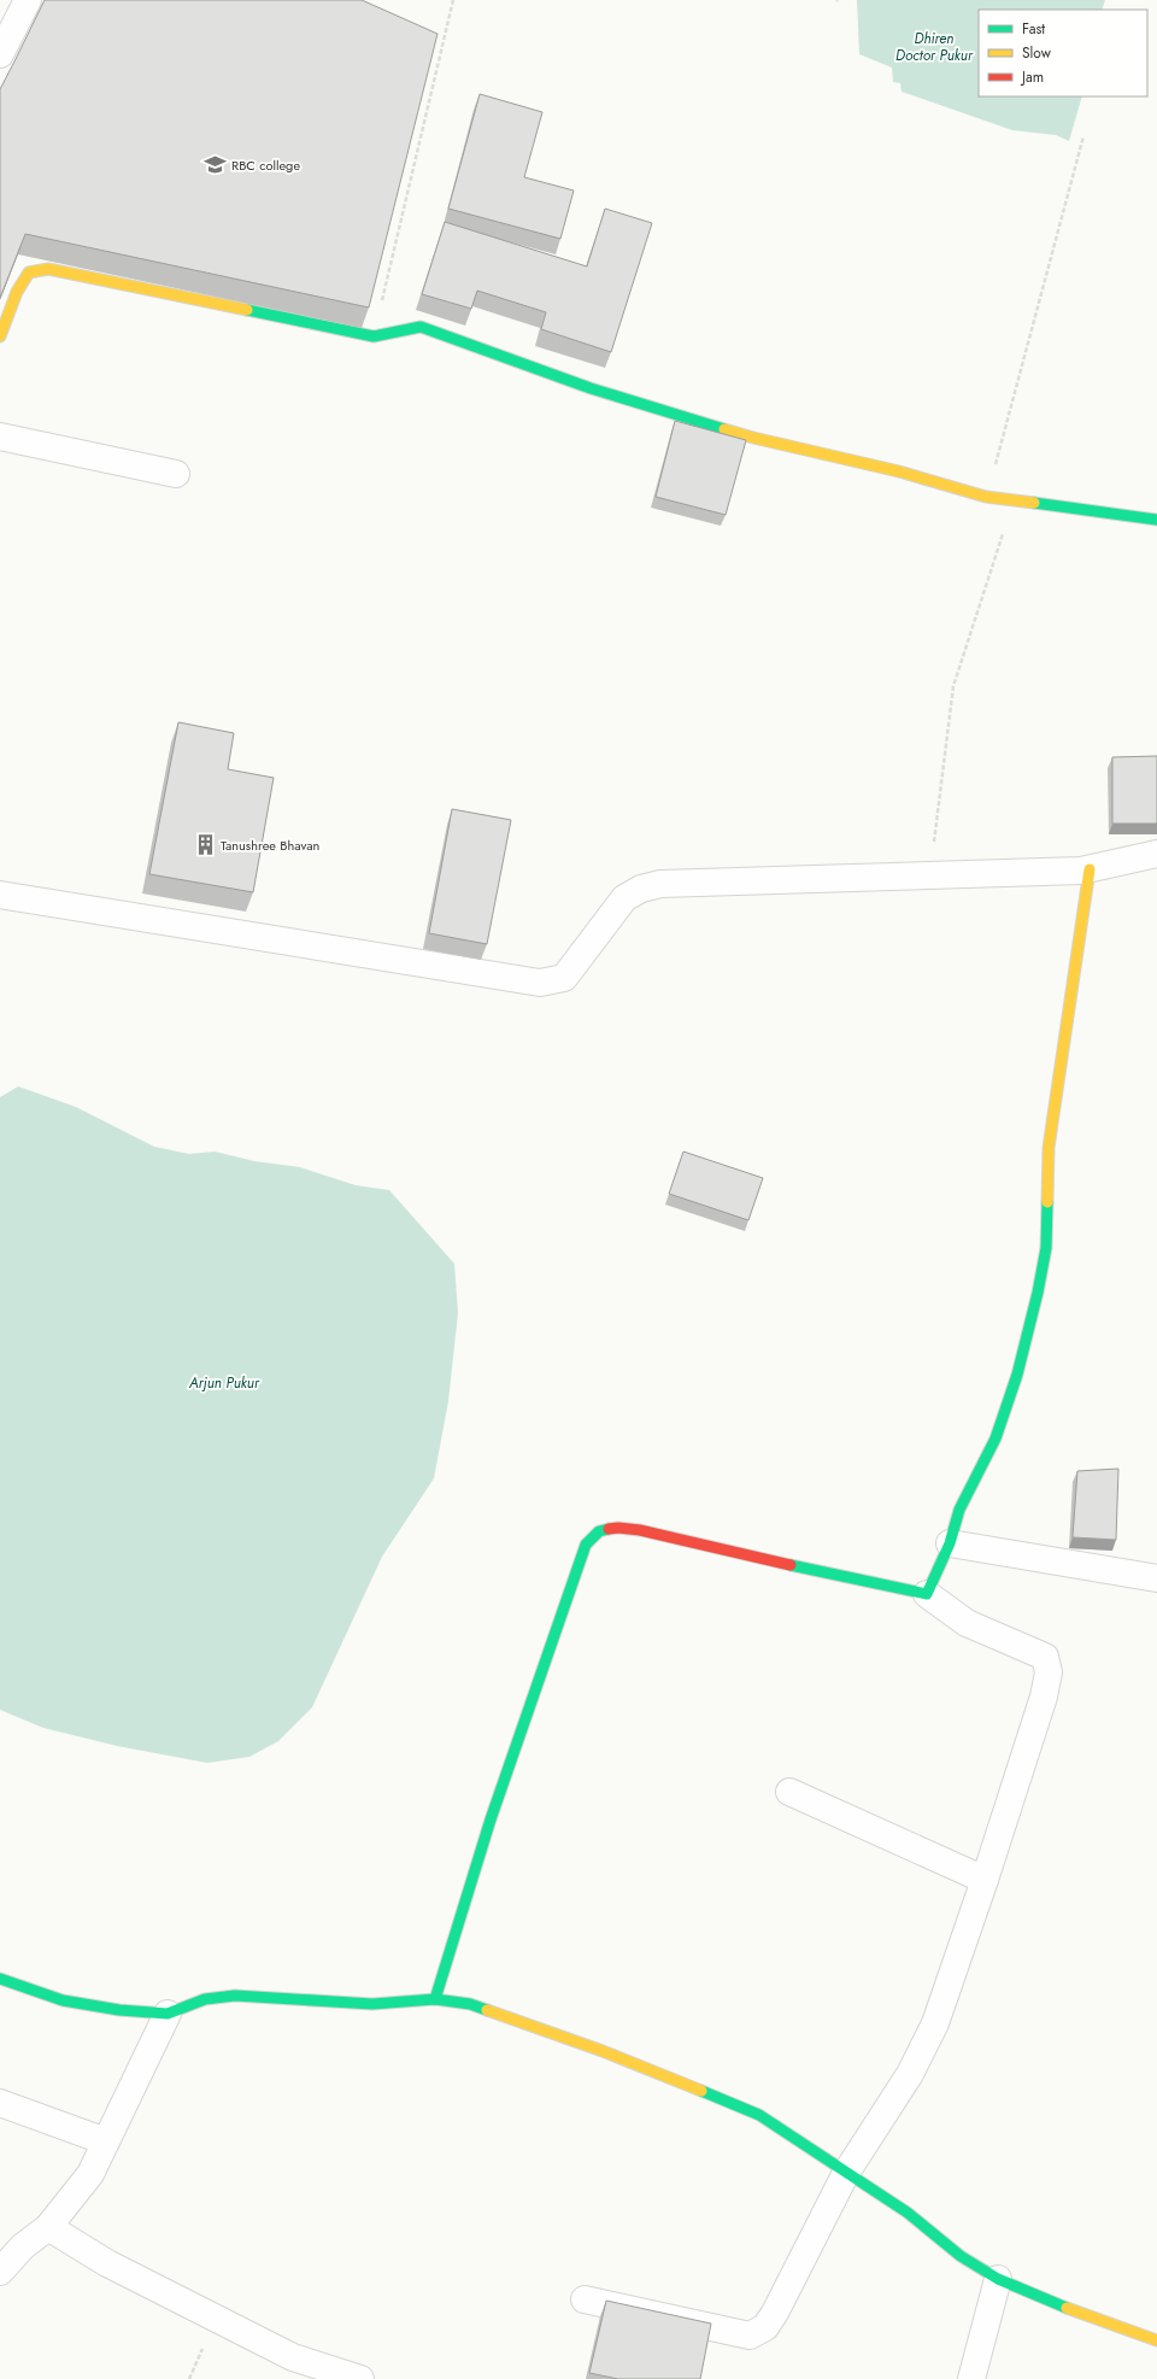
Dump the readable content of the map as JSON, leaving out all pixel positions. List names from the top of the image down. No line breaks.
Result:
{"water":["Dhiren Doctor Pukur","Arjun Pukur"],"places":{"school or university":["RBC college"],"building":["Tanushree Bhavan"]},"legend":["Fast","Slow","Jam"]}
